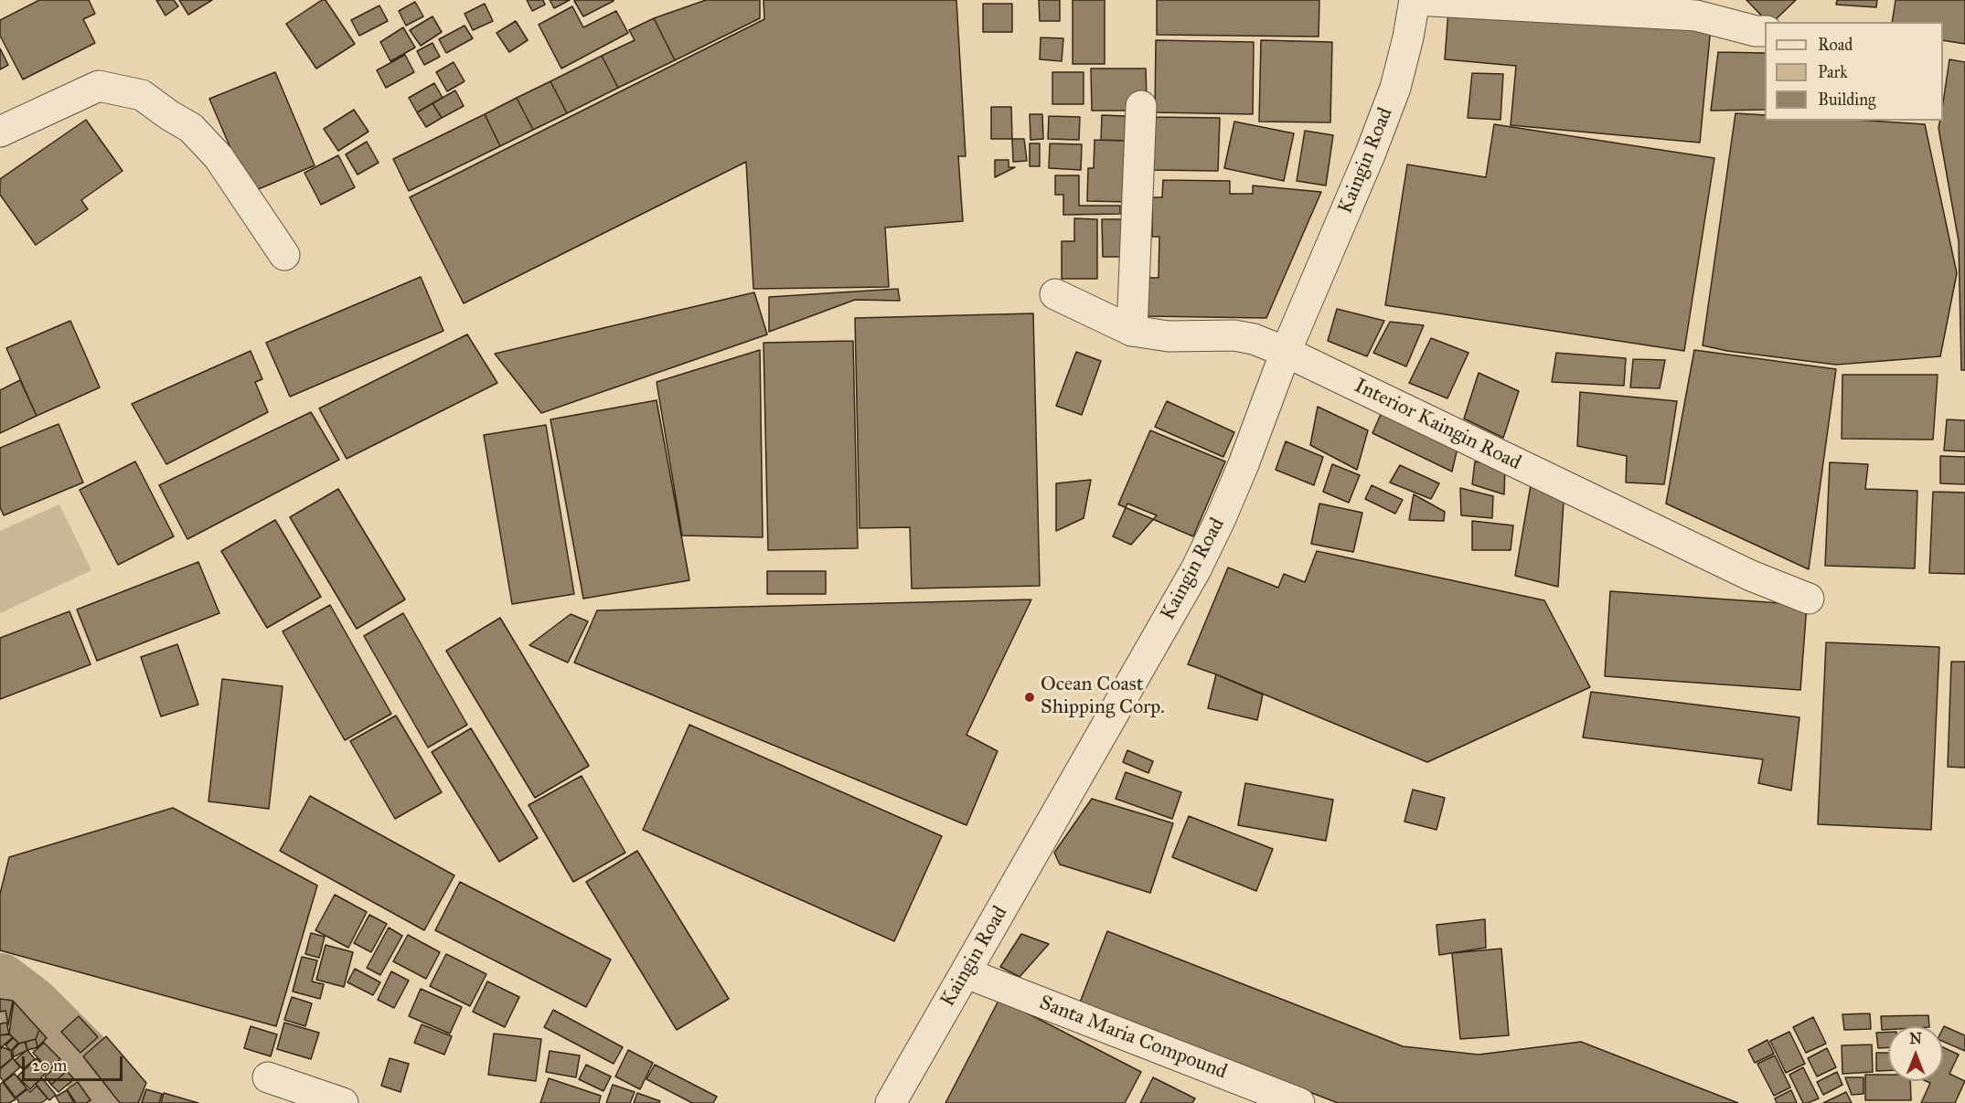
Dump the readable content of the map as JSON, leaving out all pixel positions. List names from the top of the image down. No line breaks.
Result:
{"streets":{"street":["Kaingin Road","Interior Kaingin Road","Santa Maria Compound"]},"crossings":[["Kaingin Road","Interior Kaingin Road"],["Kaingin Road","Santa Maria Compound"]],"places":["Ocean Coast Shipping Corp."],"legend":["Road","Park","Building"],"scale_bar":"20 m","north":"top"}
